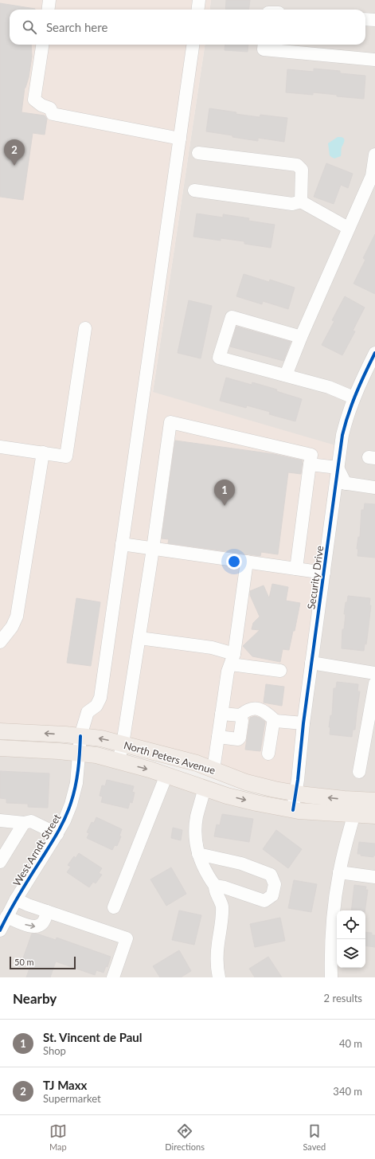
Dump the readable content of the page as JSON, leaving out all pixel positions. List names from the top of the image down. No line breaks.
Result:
{"streets":{"main road":["North Peters Avenue"],"street":["Security Drive","West Arndt Street"]},"crossings":[["Security Drive","North Peters Avenue"],["North Peters Avenue","West Arndt Street"]],"scale_bar":"50 m","page":{"search":"Search here","pins":["2","1"],"scale":"50 m","heading":["Nearby","2 results"],"list":[{"mark":"1","name":"St. Vincent de Paul","note":"Shop","value":"40 m"},{"mark":"2","name":"TJ Maxx","note":"Supermarket","value":"340 m"}],"nav":["Map","Directions","Saved"]}}
